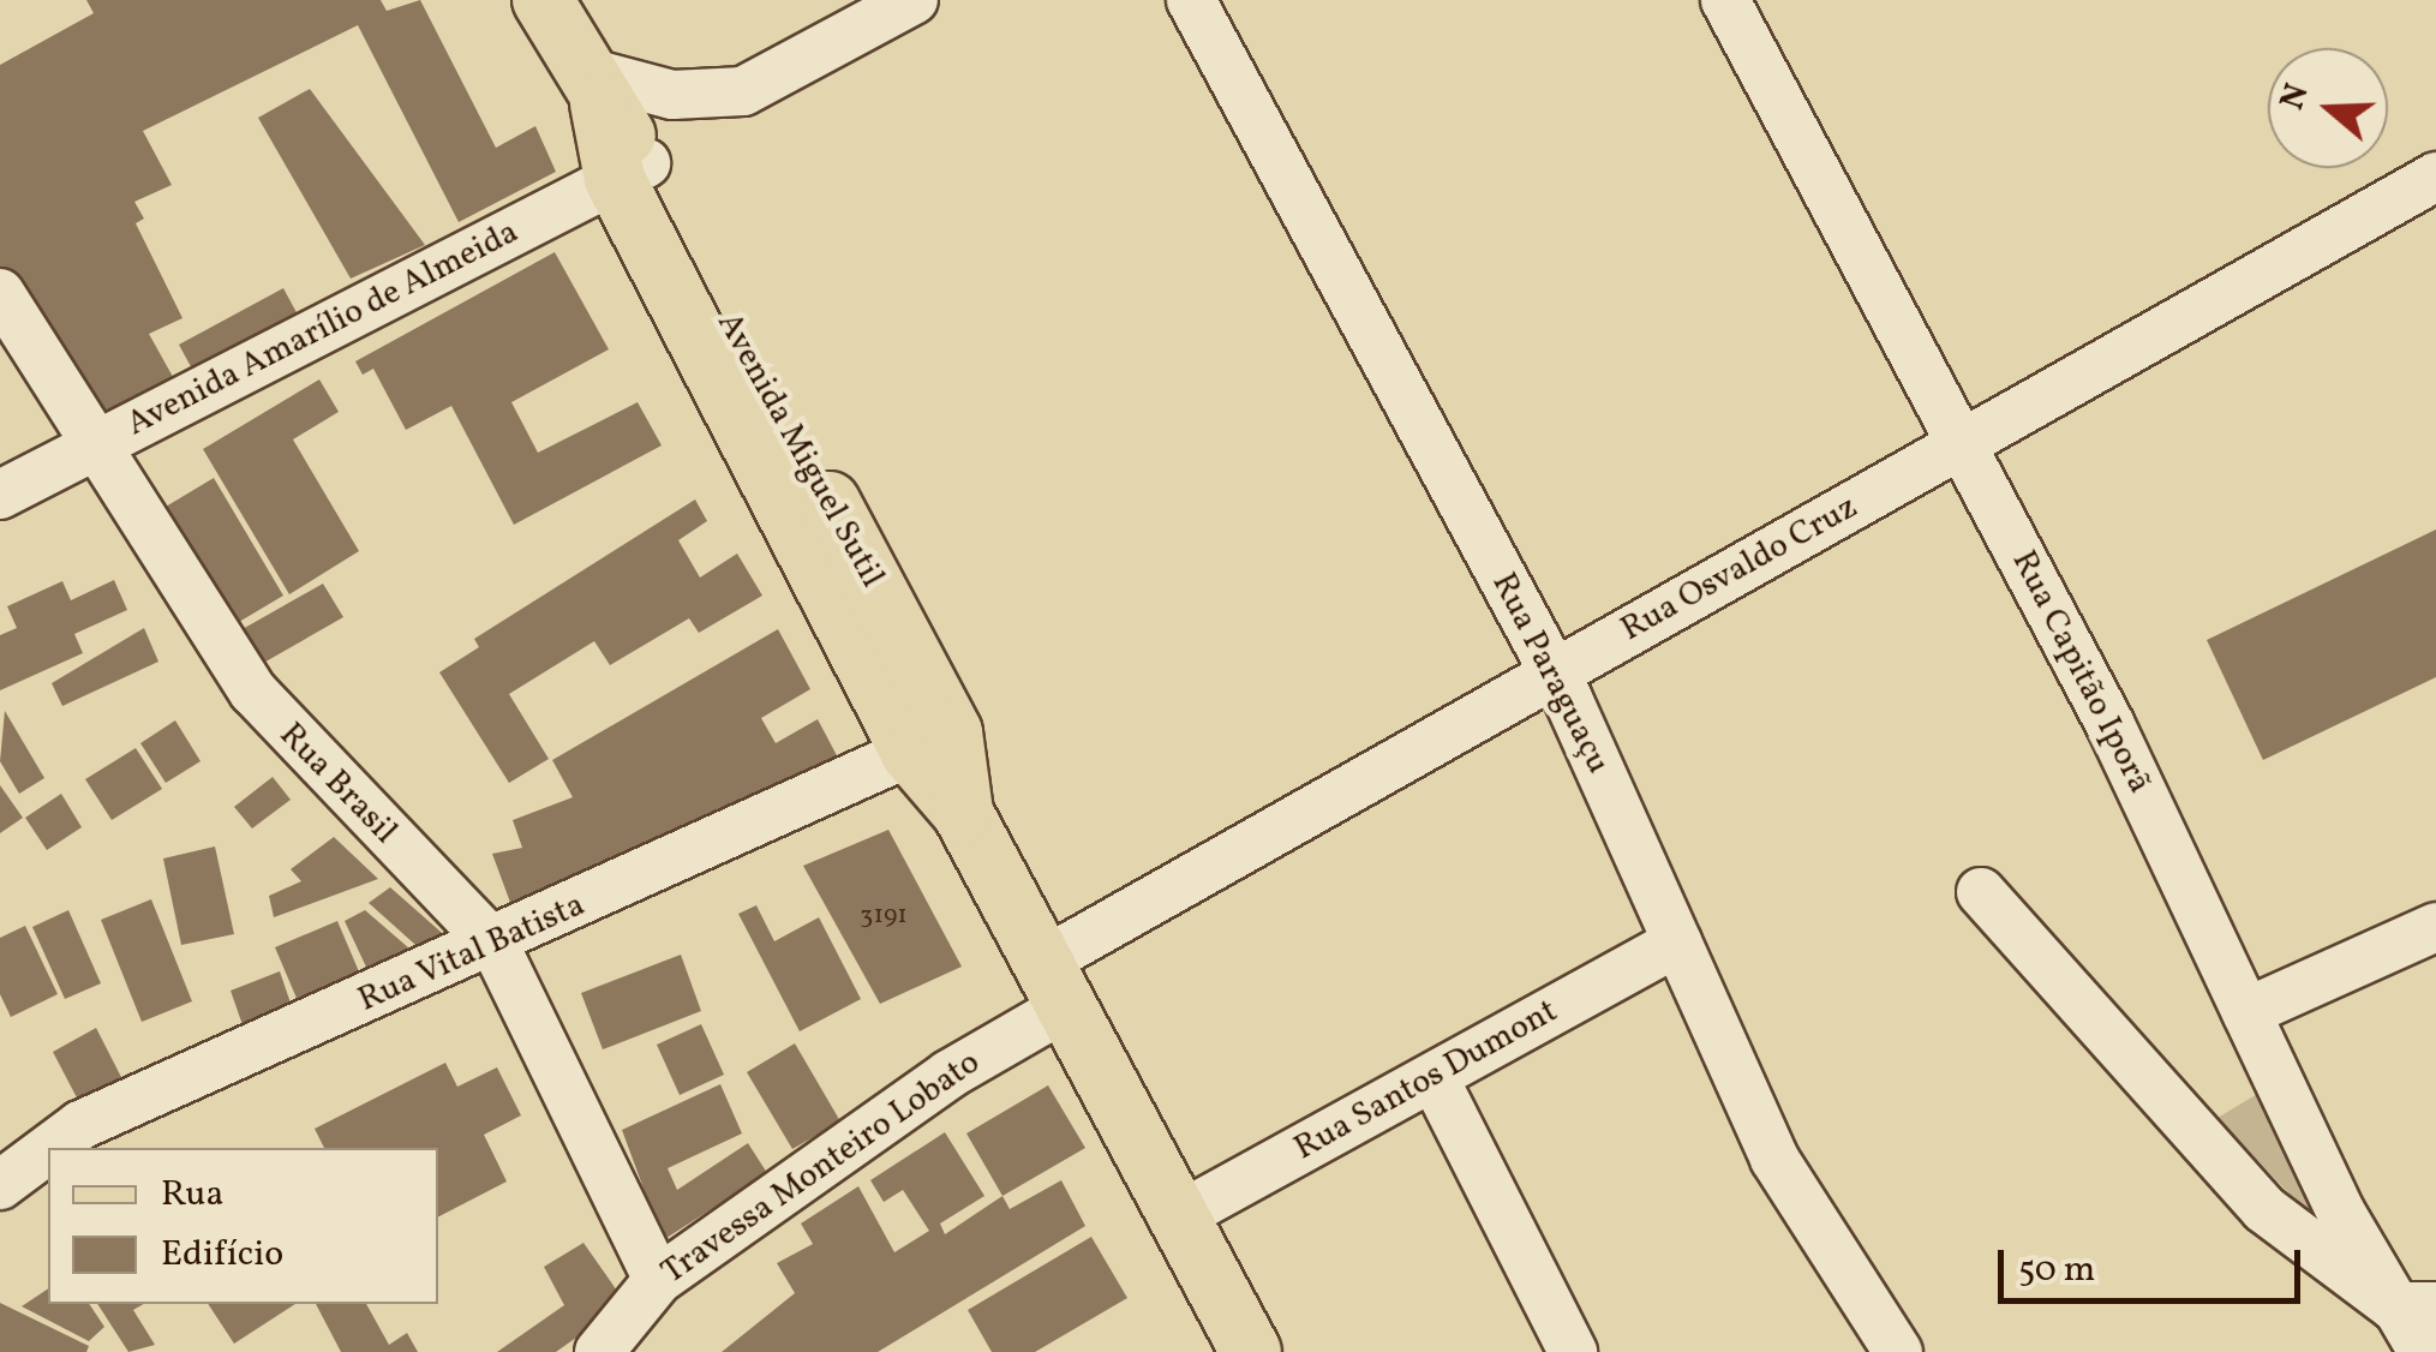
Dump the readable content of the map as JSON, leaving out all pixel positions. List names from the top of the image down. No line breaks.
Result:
{"streets":{"main road":["Avenida Miguel Sutil"],"street":["Avenida Amarílio de Almeida","Rua Osvaldo Cruz","Rua Capitão Iporã","Rua Paraguaçu","Rua Brasil","Rua Vital Batista","Rua Santos Dumont","Travessa Monteiro Lobato"]},"crossings":[["Avenida Amarílio de Almeida","Avenida Miguel Sutil"],["Avenida Amarílio de Almeida","Rua Brasil"],["Avenida Miguel Sutil","Rua Osvaldo Cruz"],["Avenida Miguel Sutil","Rua Vital Batista"],["Avenida Miguel Sutil","Rua Santos Dumont"],["Avenida Miguel Sutil","Travessa Monteiro Lobato"],["Rua Osvaldo Cruz","Rua Capitão Iporã"],["Rua Osvaldo Cruz","Rua Paraguaçu"],["Rua Osvaldo Cruz","Travessa Monteiro Lobato"],["Rua Paraguaçu","Rua Santos Dumont"],["Rua Brasil","Rua Vital Batista"],["Rua Brasil","Travessa Monteiro Lobato"]],"house_numbers":["3191"],"legend":["Rua","Edifício"],"scale_bar":"50 m","north":"left"}
